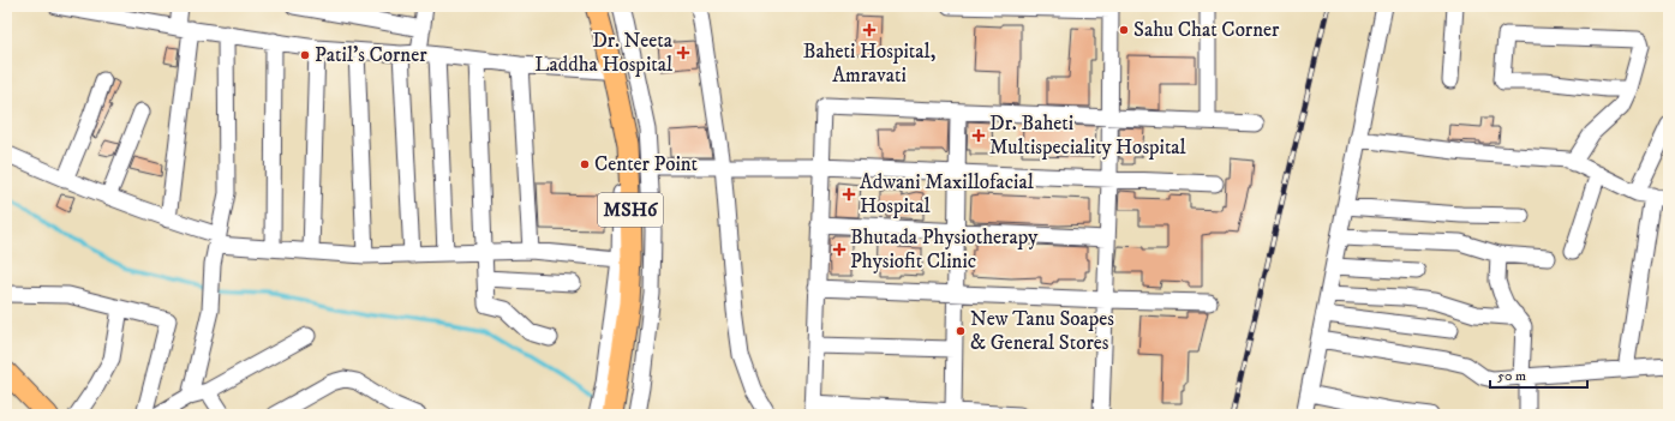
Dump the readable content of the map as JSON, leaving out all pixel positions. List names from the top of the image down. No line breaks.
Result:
{"streets":{"main road":["MSH6"]},"places":{"health":["Baheti Hospital, Amravati","Dr. Neeta Laddha Hospital","Dr. Baheti Multispeciality Hospital","Adwani Maxillofacial Hospital","Bhutada Physiotherapy Physiofit Clinic"],"other":["Sahu Chat Corner","Patil's Corner","Center Point","New Tanu Soapes & General Stores"]},"scale_bar":"50 m"}
